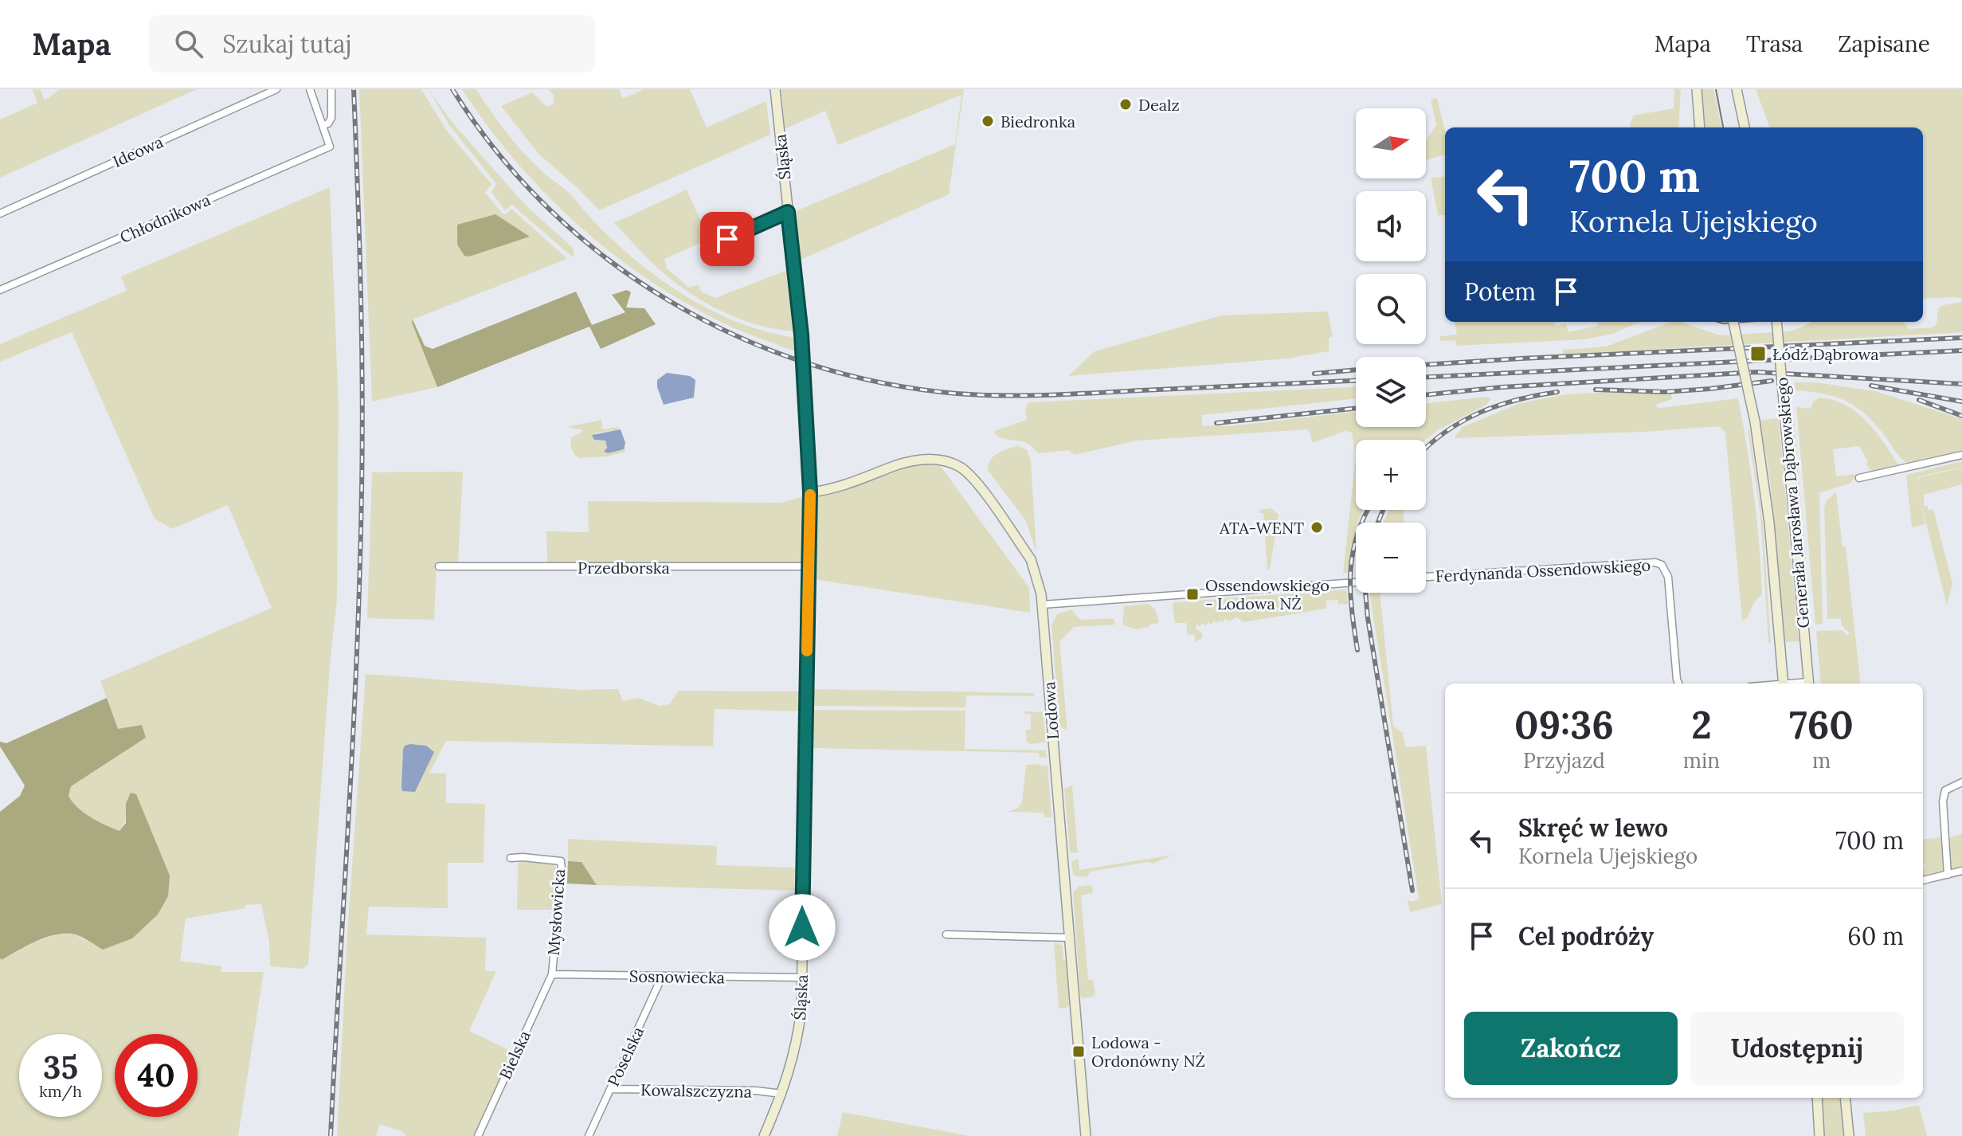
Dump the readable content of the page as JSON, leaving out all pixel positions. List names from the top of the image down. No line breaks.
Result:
{"streets":{"street":["Ideowa","Śląska","Chłodnikowa","Generała Jarosława Dąbrowskiego","Przedborska","Ferdynanda Ossendowskiego","Lodowa","Mysłowicka","Sosnowiecka","Bielska","Poselska","Kowalszczyzna"]},"crossings":[["Śląska","Przedborska"],["Śląska","Lodowa"],["Śląska","Sosnowiecka"],["Śląska","Kowalszczyzna"],["Mysłowicka","Sosnowiecka"],["Mysłowicka","Bielska"],["Sosnowiecka","Bielska"],["Sosnowiecka","Poselska"],["Poselska","Kowalszczyzna"]],"places":{"other":["Dealz","Biedronka","ATA-WENT"],"transit":["Łódź Dąbrowa","Ossendowskiego - Lodowa NŻ","Lodowa - Ordonówny NŻ"]},"north":"right","page":{"header":"Mapa","search":"Szukaj tutaj","nav":["Mapa","Trasa","Zapisane"],"map_buttons":["+","−"],"turn":["700 m","Kornela Ujejskiego"],"then":"Potem","eta":["09:36","Przyjazd","2","min","760","m"],"list":[{"name":"Skręć w lewo","note":"Kornela Ujejskiego","value":"700 m"},{"name":"Cel podróży","value":"60 m"}],"buttons":["Zakończ","Udostępnij"],"speed":"35 km/h","limit":"40"}}
